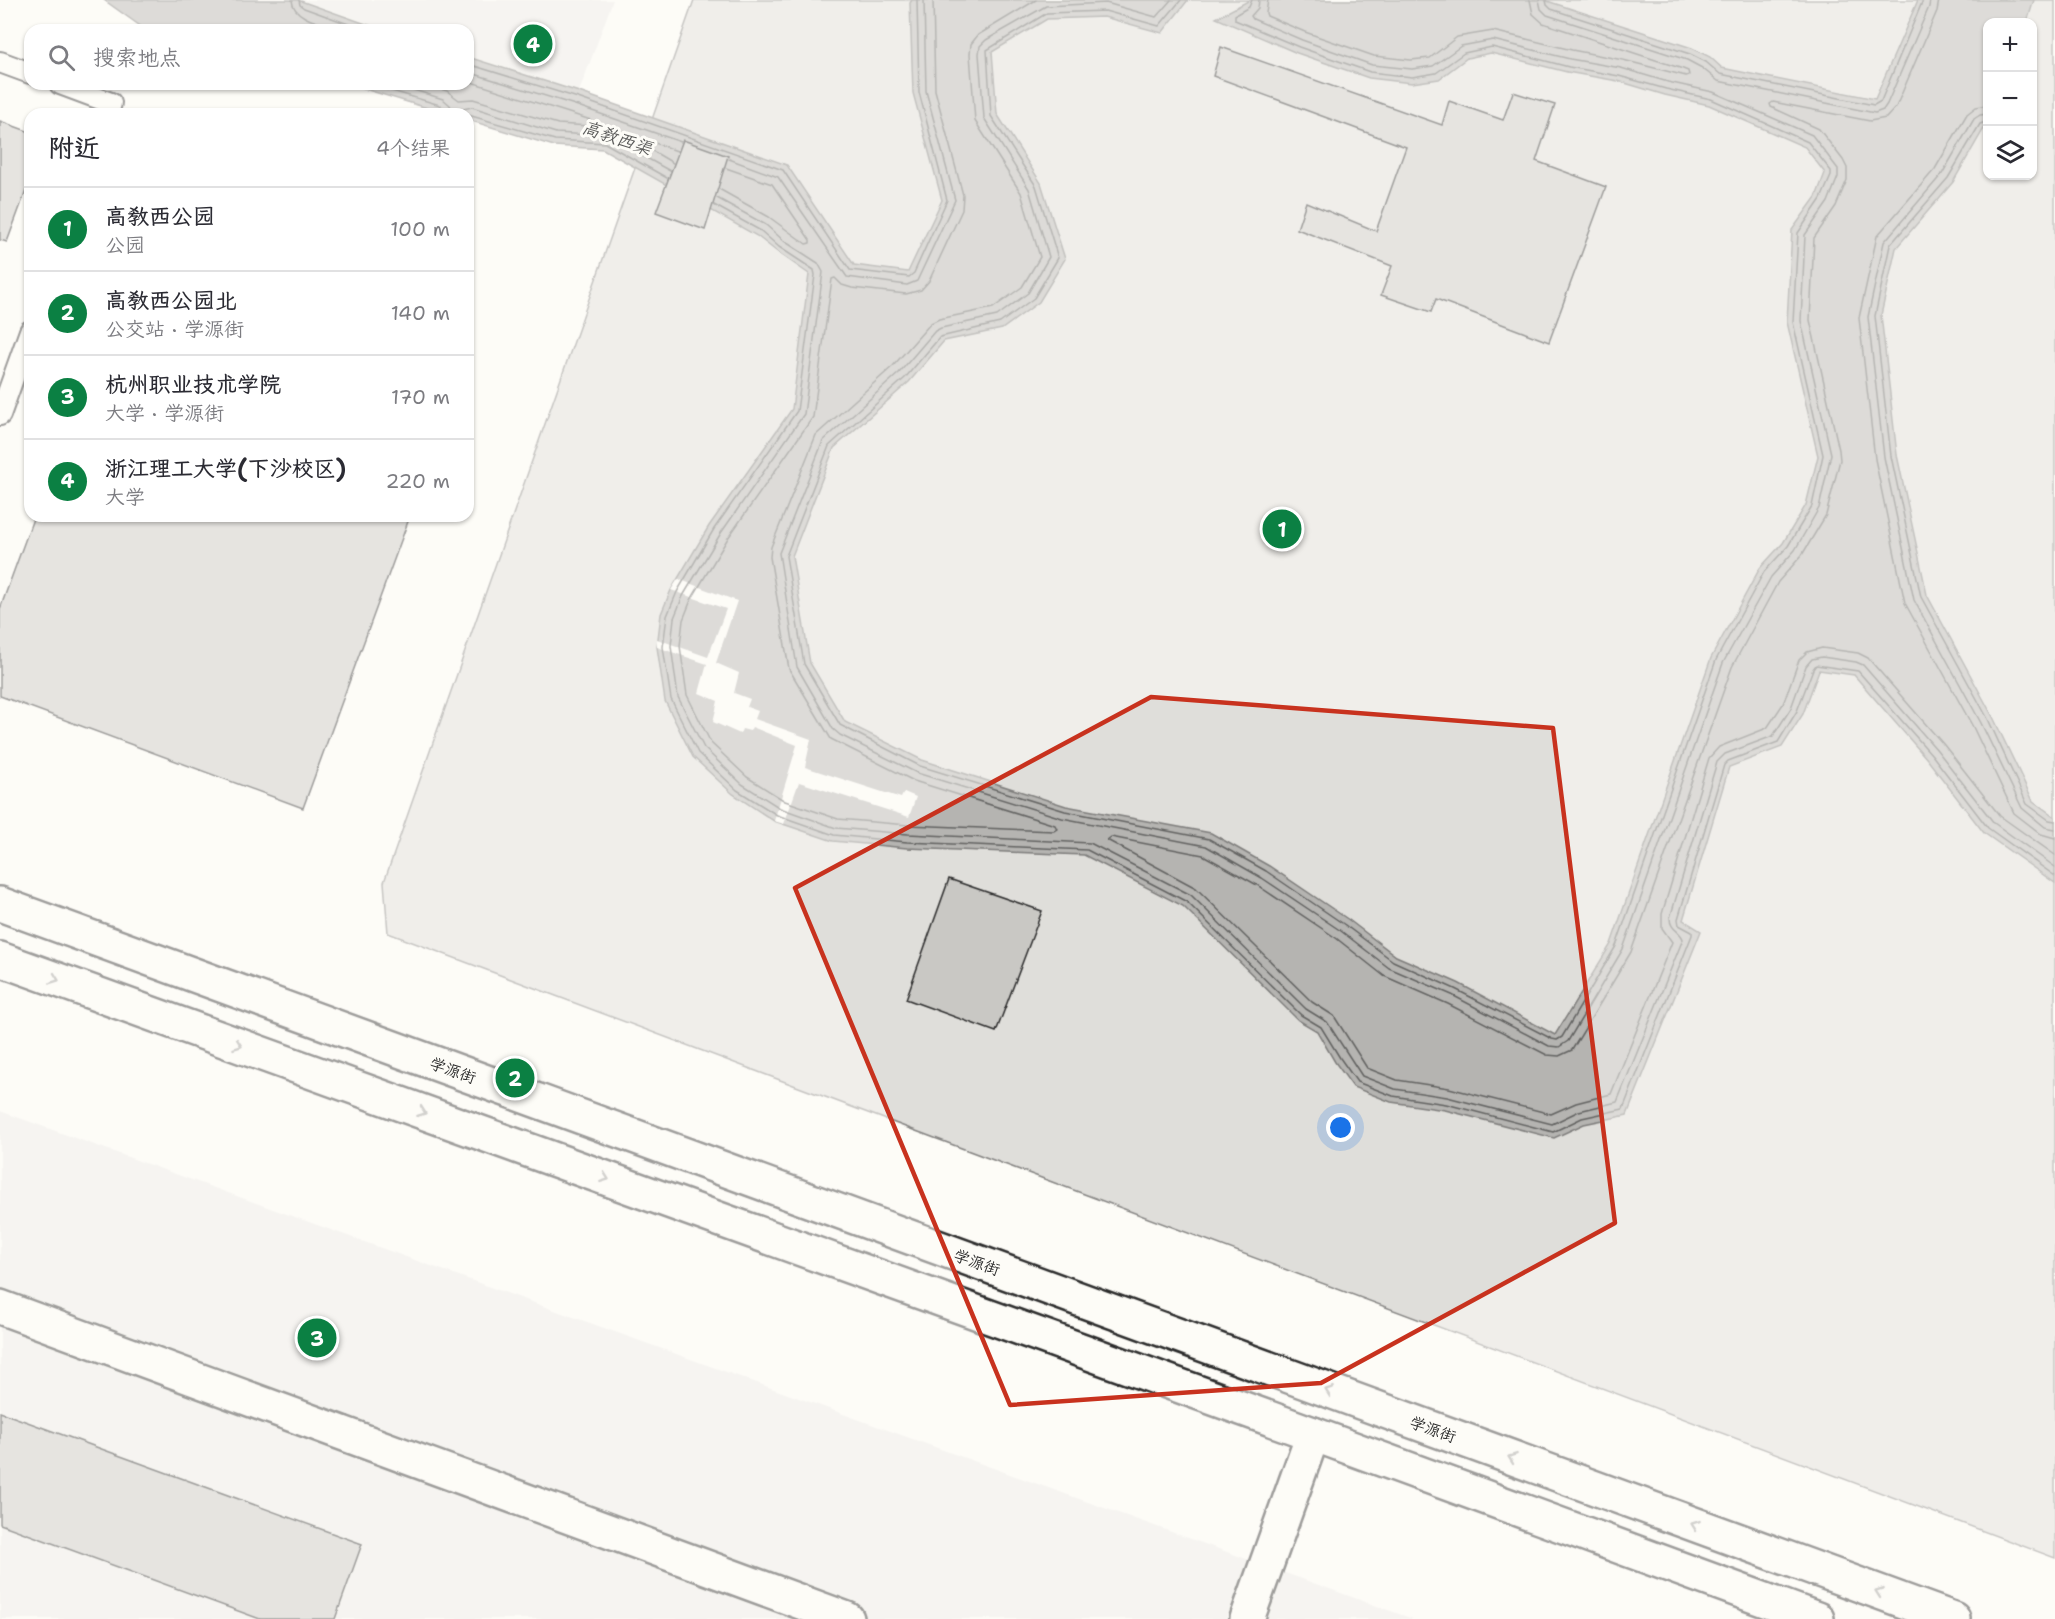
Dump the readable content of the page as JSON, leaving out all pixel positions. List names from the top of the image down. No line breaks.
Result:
{"streets":{"main road":["学源街"]},"water":["高教西渠"],"page":{"map_buttons":["+","−"],"pins":["4","1","2","3"],"search":"搜索地点","heading":["附近","4个结果"],"list":[{"mark":"1","name":"高教西公园","note":"公园","value":"100 m"},{"mark":"2","name":"高教西公园北","note":"公交站 · 学源街","value":"140 m"},{"mark":"3","name":"杭州职业技术学院","note":"大学 · 学源街","value":"170 m"},{"mark":"4","name":"浙江理工大学(下沙校区)","note":"大学","value":"220 m"}]}}
